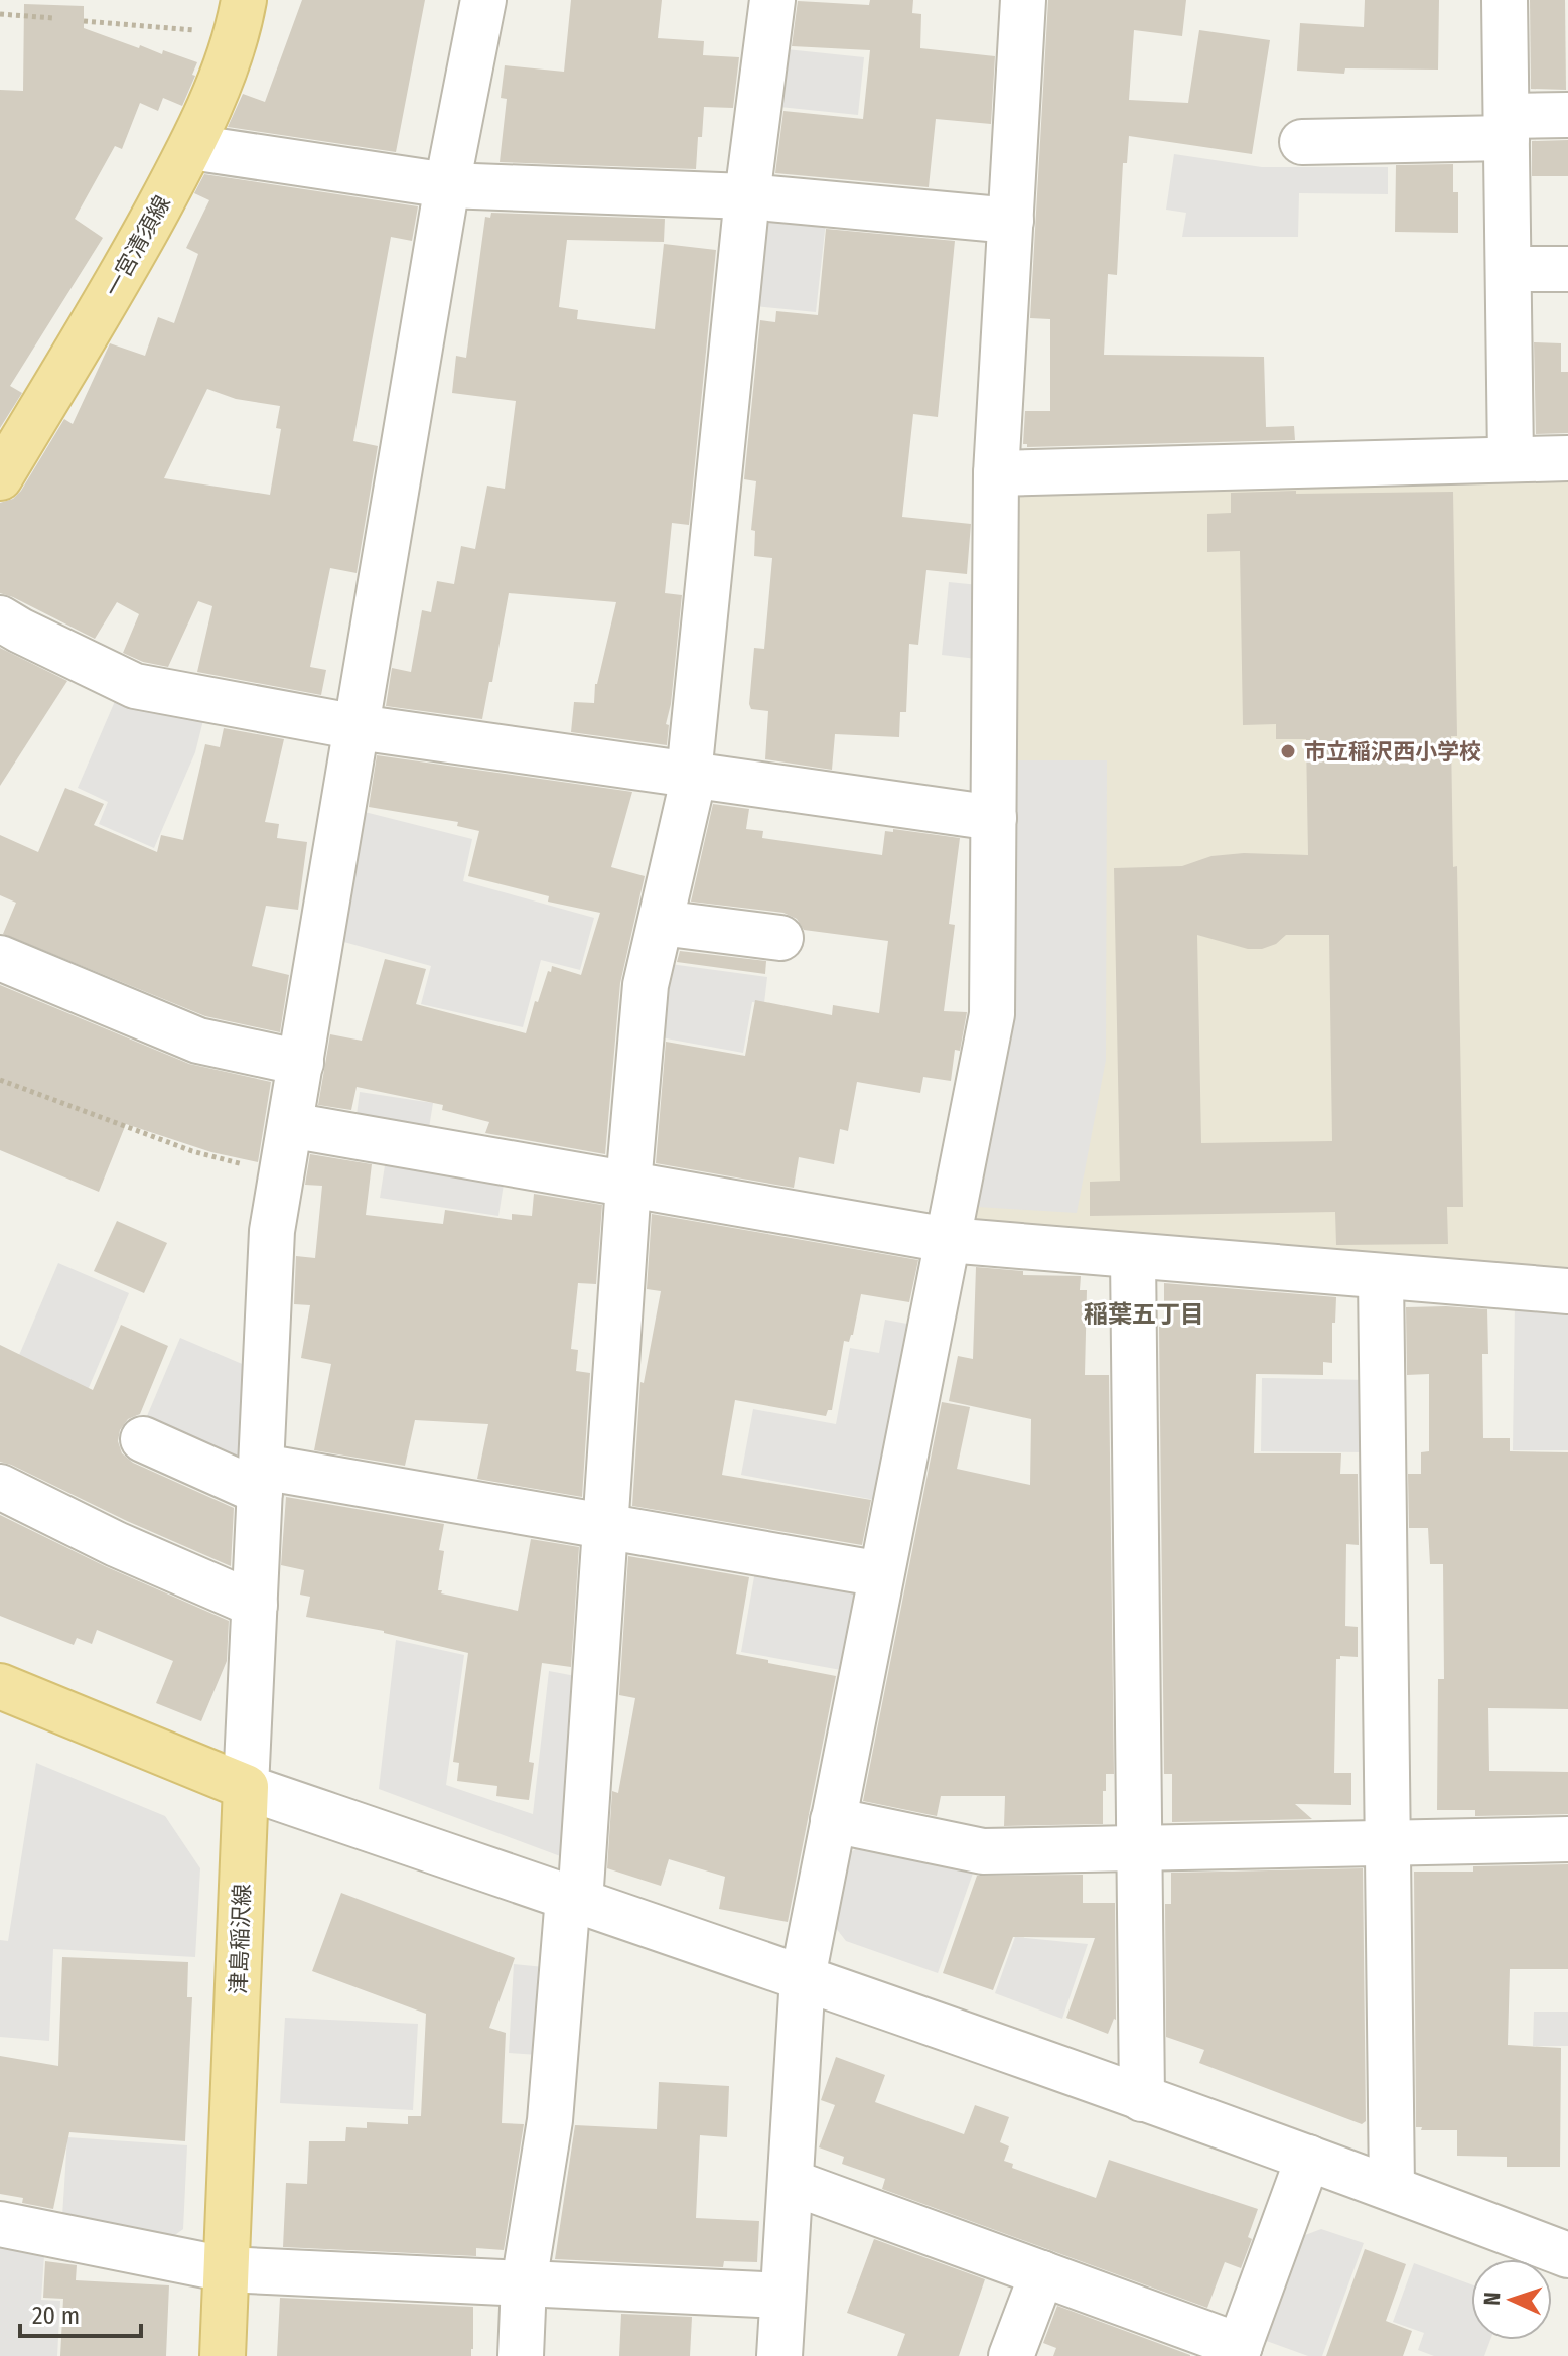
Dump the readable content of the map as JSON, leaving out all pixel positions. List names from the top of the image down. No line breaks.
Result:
{"streets":{"main road":["一宮清須線","津島稲沢線"]},"districts":["稲葉五丁目"],"places":["市立稲沢西小学校"],"scale_bar":"20 m","north":"left"}
